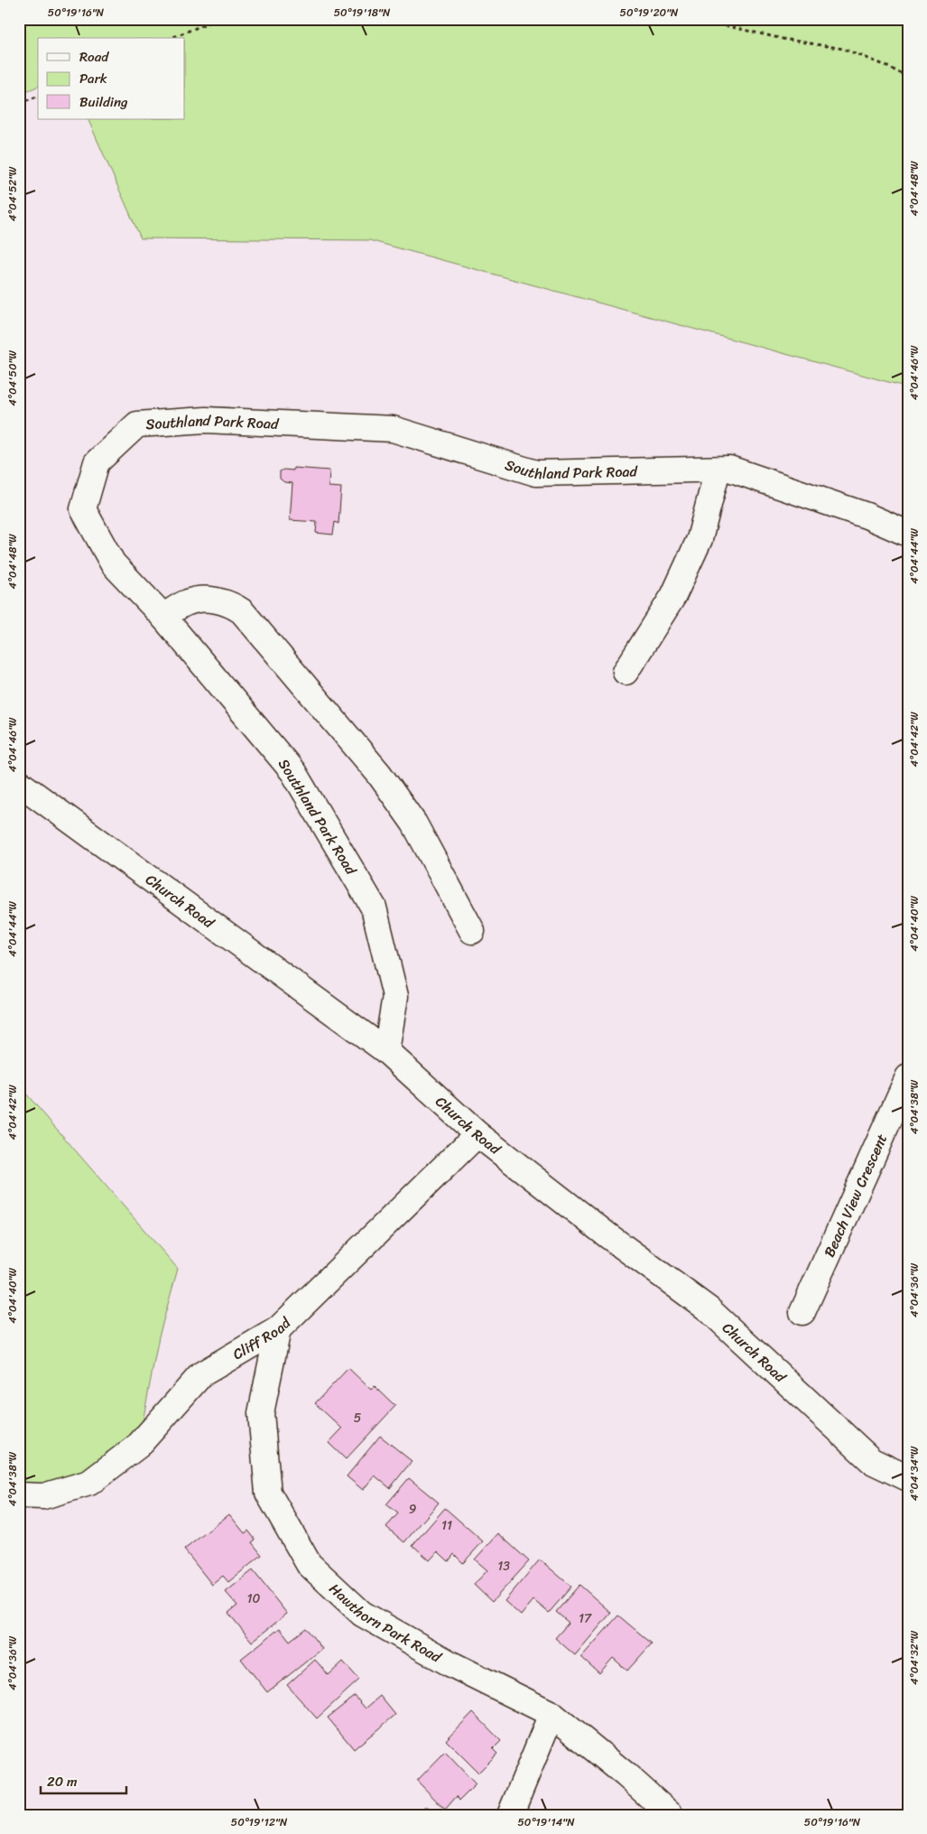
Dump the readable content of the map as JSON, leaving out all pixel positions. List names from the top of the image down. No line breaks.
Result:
{"streets":{"street":["Southland Park Road","Church Road","Beach View Crescent","Cliff Road","Hawthorn Park Road"]},"crossings":[["Southland Park Road","Church Road"],["Church Road","Cliff Road"],["Cliff Road","Hawthorn Park Road"]],"house_numbers":["5","9","11","13","10","17"],"legend":["Road","Park","Building"],"scale_bar":"20 m","coordinates":["50°19'16\"N","50°19'18\"N","50°19'20\"N","4°04'48\"W","4°04'52\"W","4°04'46\"W","4°04'50\"W","4°04'44\"W","4°04'42\"W","4°04'40\"W","4°04'38\"W","4°04'36\"W","4°04'34\"W","4°04'32\"W","50°19'12\"N","50°19'14\"N"]}
